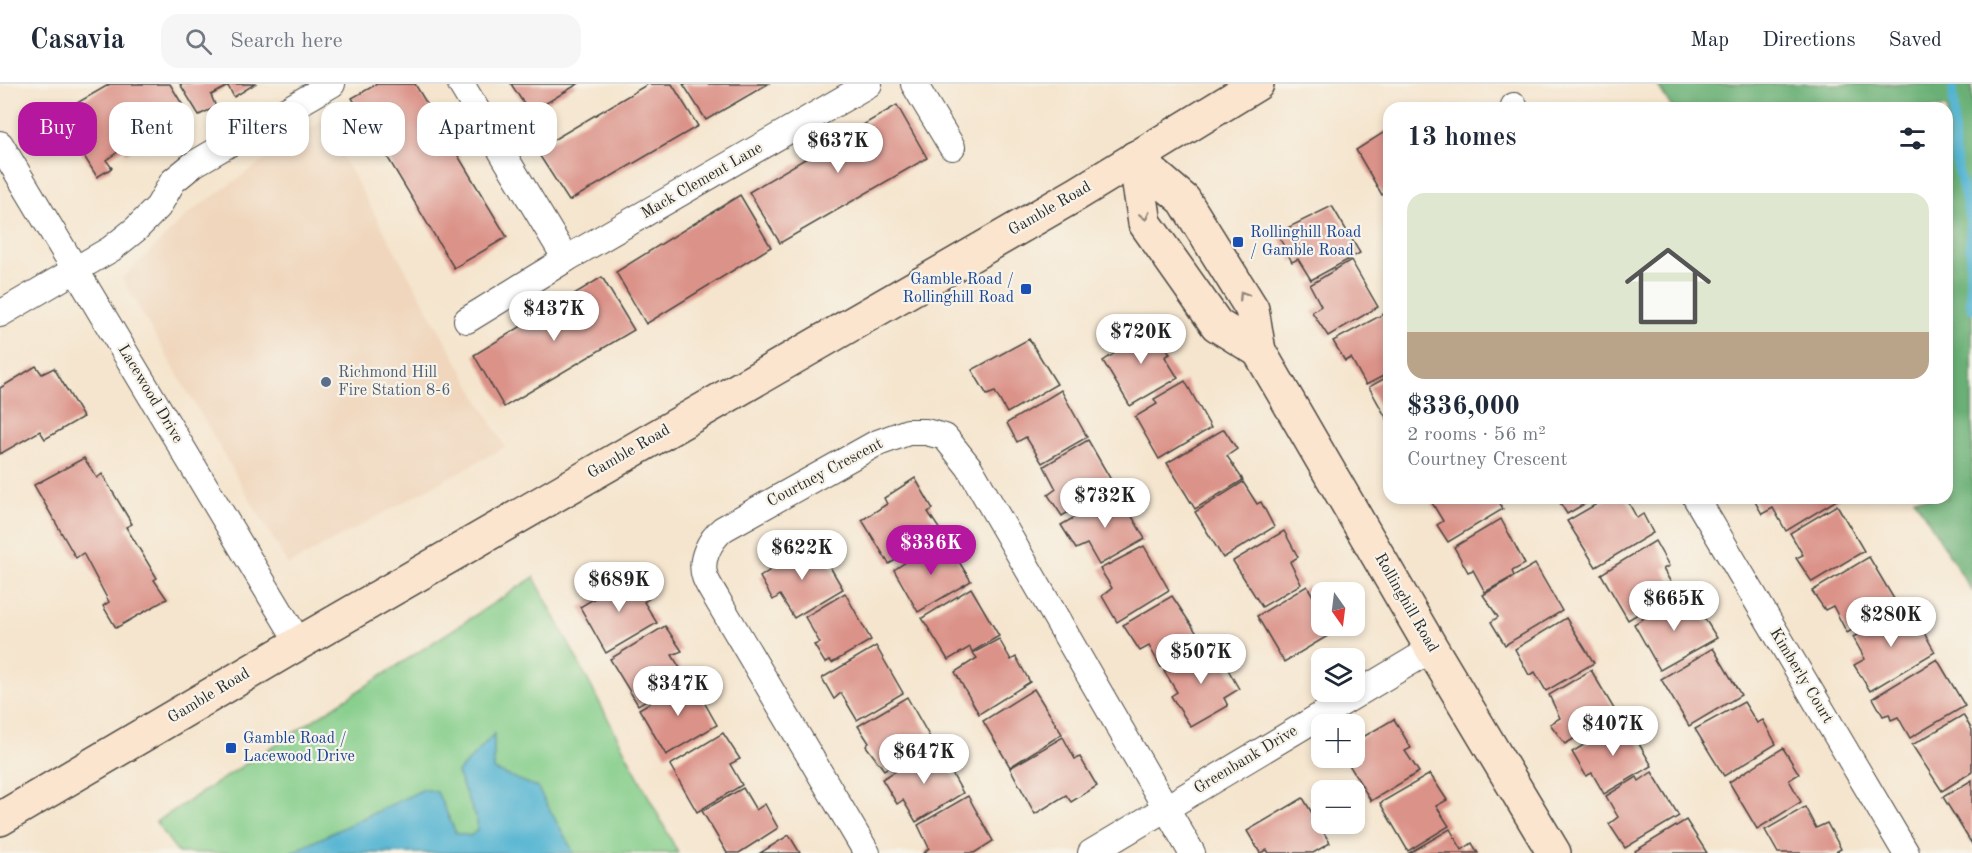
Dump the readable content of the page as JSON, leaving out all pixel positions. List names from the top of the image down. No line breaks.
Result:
{"streets":{"main road":["Gamble Road","Rollinghill Road"],"street":["Mack Clement Lane","Lacewood Drive","Courtney Crescent","Kimberly Court","Greenbank Drive"]},"crossings":[["Gamble Road","Lacewood Drive"],["Gamble Road","Rollinghill Road"],["Courtney Crescent","Greenbank Drive"],["Rollinghill Road","Greenbank Drive"]],"places":{"transit":["Rollinghill Road / Gamble Road","Gamble Road / Rollinghill Road","Gamble Road / Lacewood Drive"],"other":["Richmond Hill Fire Station 8-6"]},"north":"bottom","page":{"header":"Casavia","search":"Search here","nav":["Map","Directions","Saved"],"chip":["Buy","Rent","Filters","New","Apartment"],"heading":"13 homes","price":["$637K","$437K","$720K","$732K","$336K","$622K","$689K","$665K","$280K","$507K","$347K","$407K","$647K"],"list":[{"name":"$336,000","note":"2 rooms · 56 m² · Courtney Crescent"}],"map_buttons":["+","−"]}}
